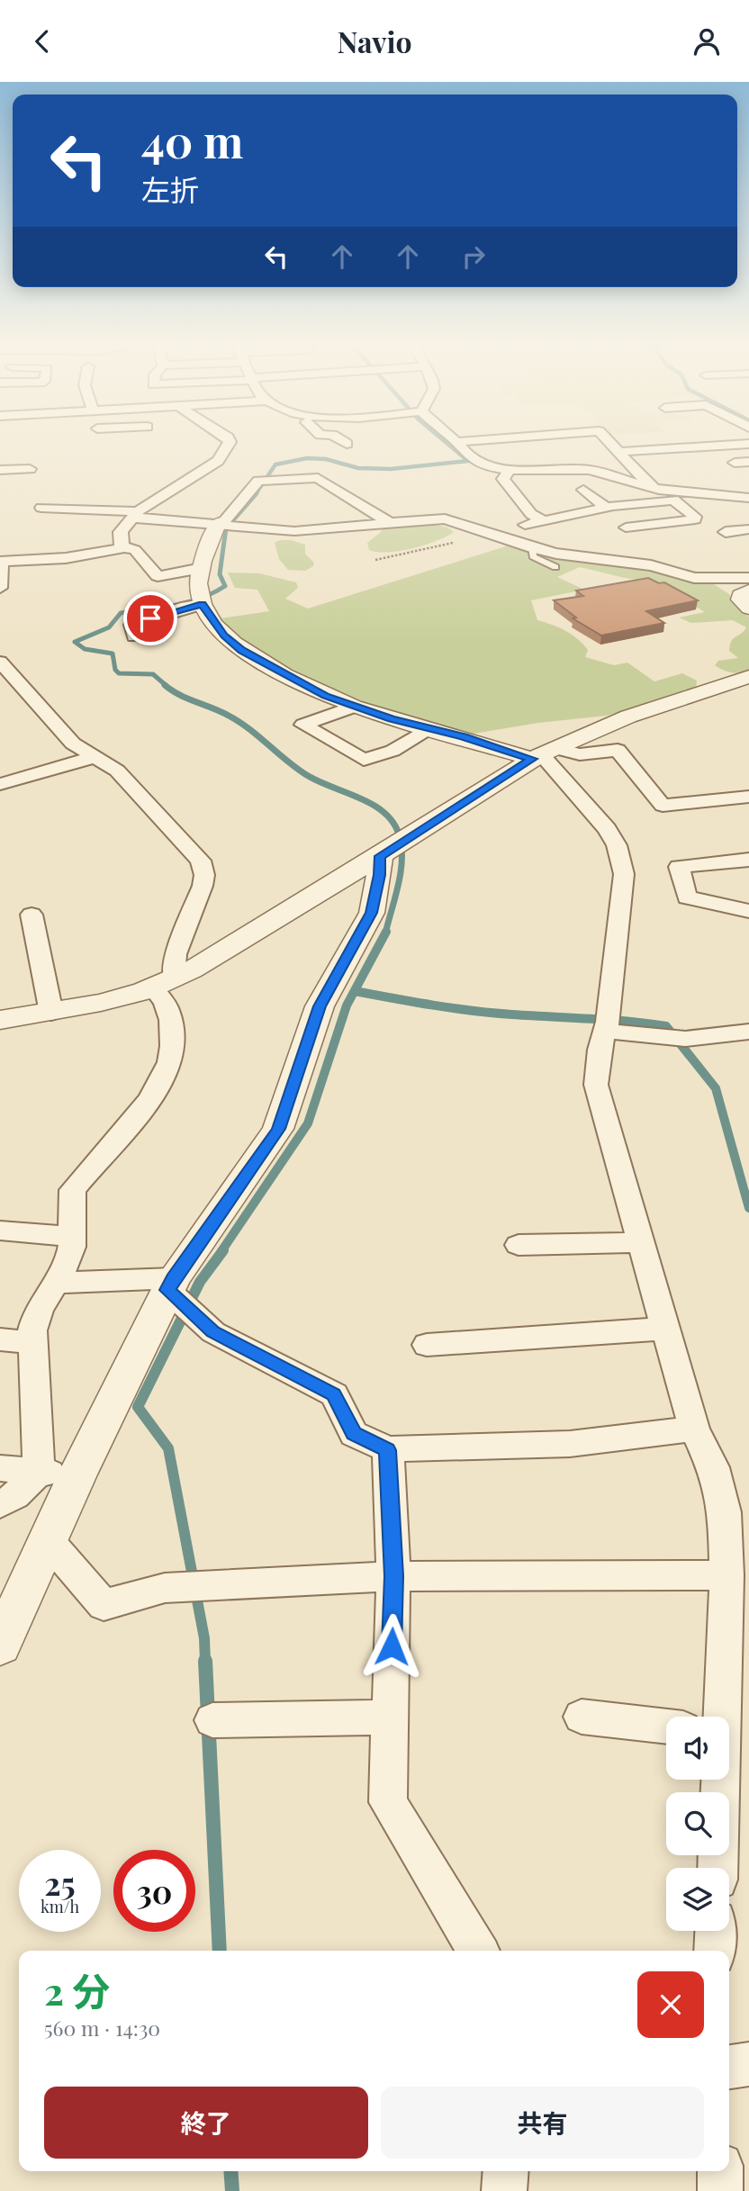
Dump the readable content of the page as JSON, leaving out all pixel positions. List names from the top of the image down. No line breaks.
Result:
{"page":{"header":"Navio","turn":["40 m","左折"],"speed":"25 km/h","limit":"30","heading":["2 分","560 m · 14:30"],"buttons":["終了","共有"]}}
